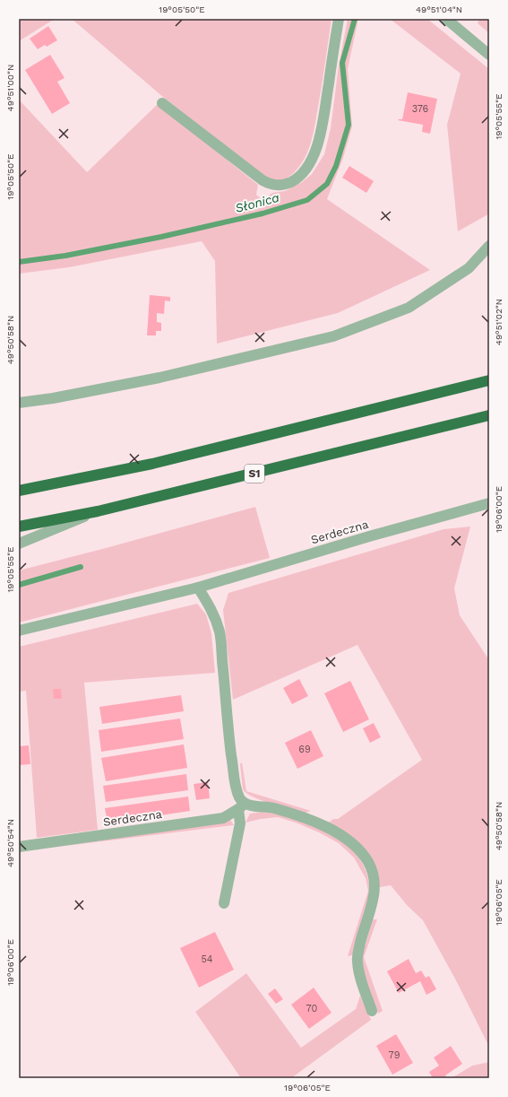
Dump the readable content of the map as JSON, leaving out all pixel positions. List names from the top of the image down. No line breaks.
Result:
{"streets":{"highway":["S1"],"street":["Serdeczna"]},"water":["Słonica"],"house_numbers":["376","69","54","70","79"],"coordinates":["19°05'50\"E","49°51'04\"N","49°51'00\"N","19°05'55\"E","49°51'02\"N","49°50'58\"N","19°06'00\"E","49°50'54\"N","19°06'05\"E"]}
